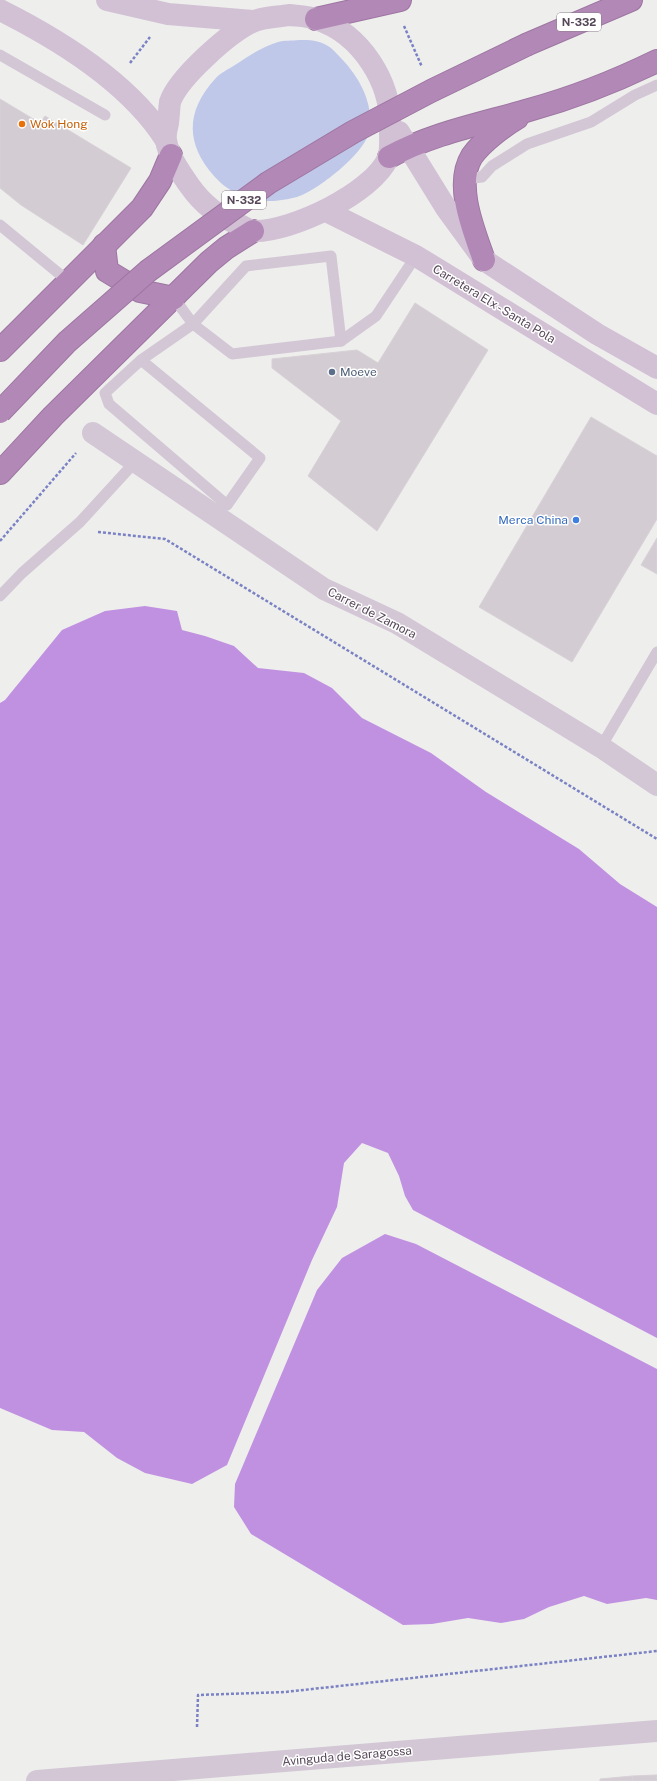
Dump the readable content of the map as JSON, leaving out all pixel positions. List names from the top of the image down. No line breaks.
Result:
{"streets":{"highway":["N-332"],"main road":["Carretera Elx - Santa Pola"],"street":["Carrer de Zamora","Avinguda de Saragossa"]},"places":["Wok Hong","Moeve","Merca China"]}
